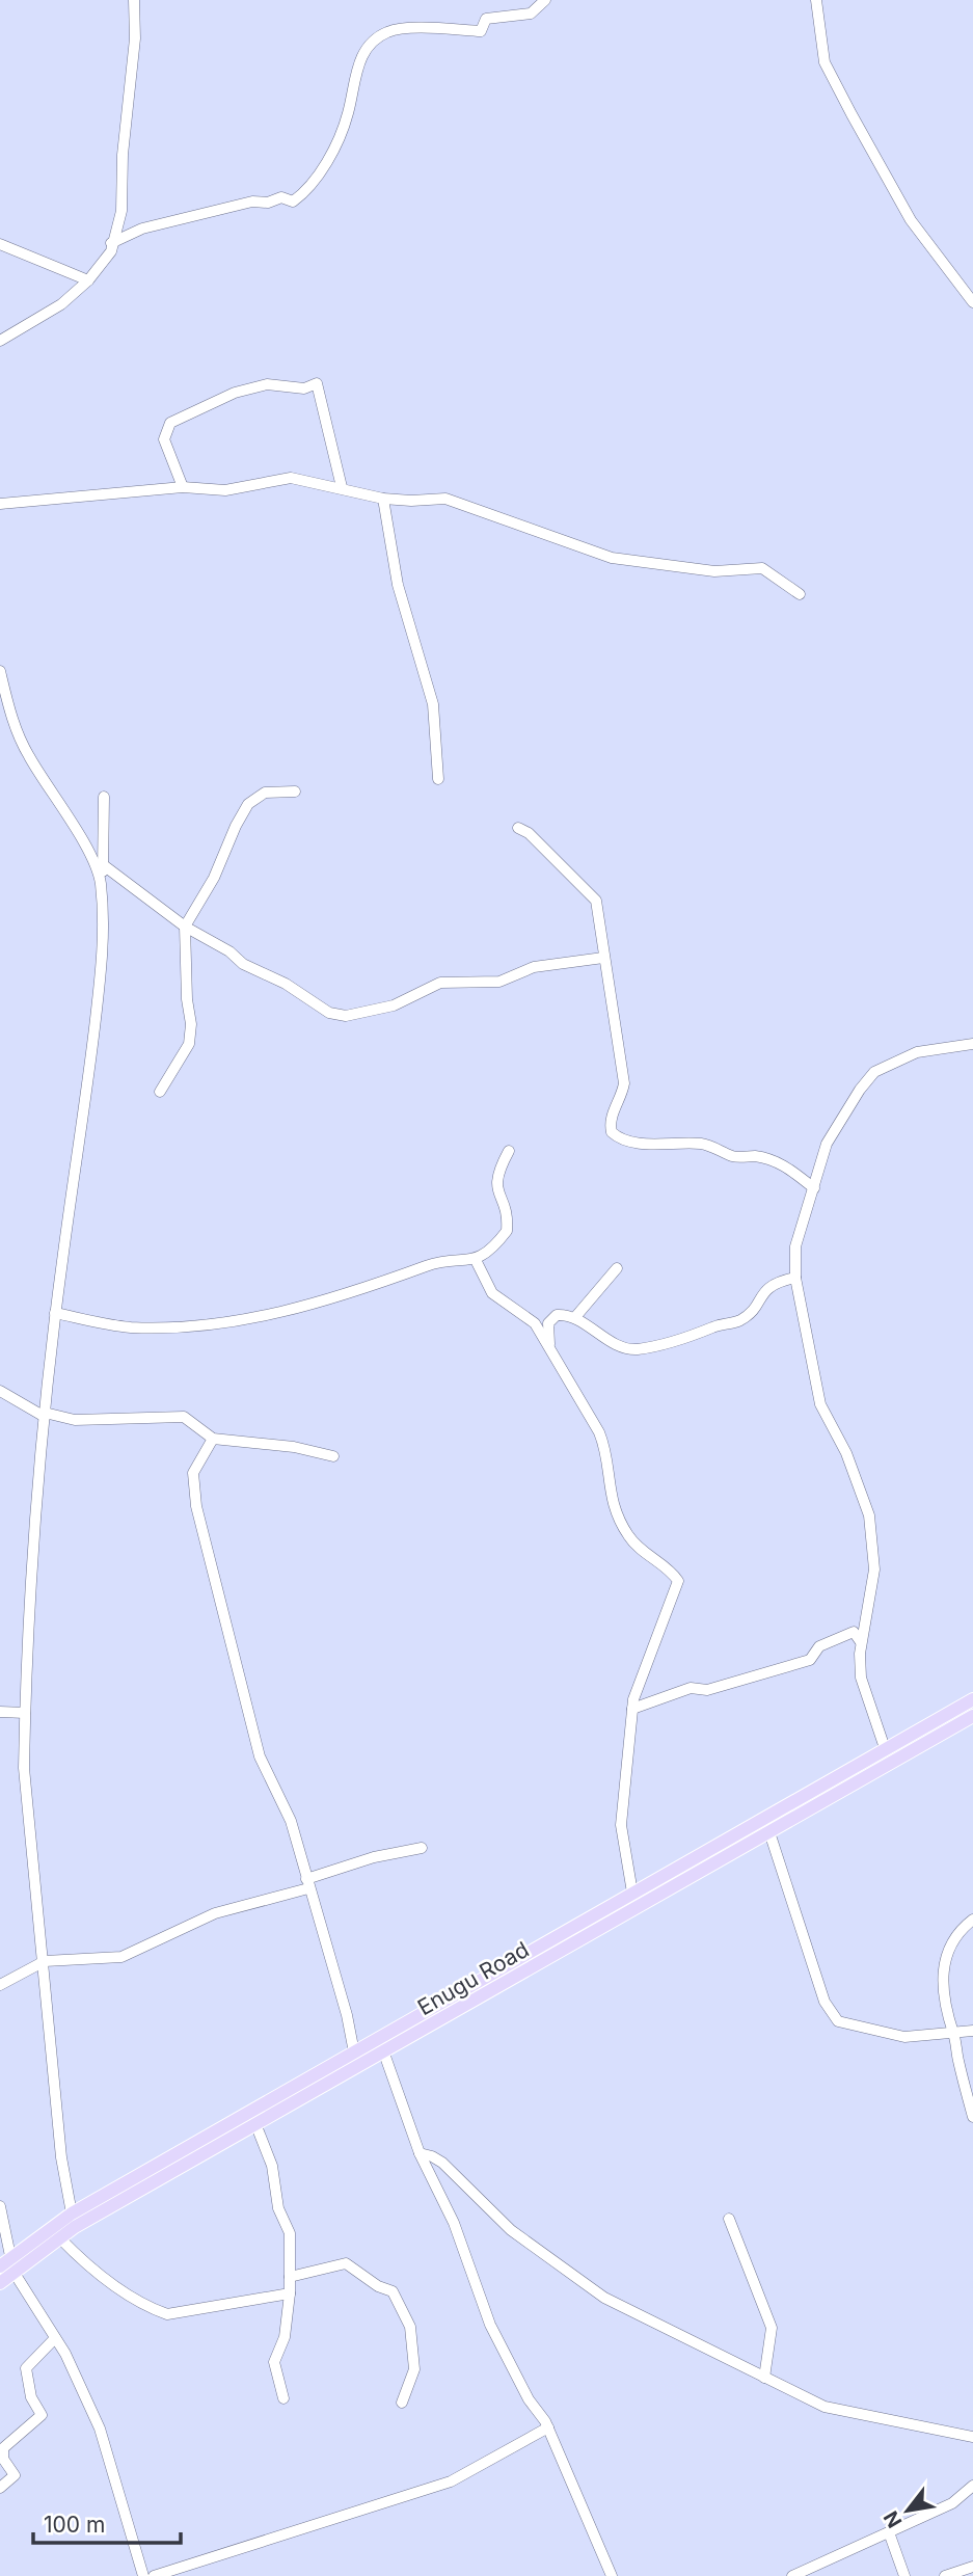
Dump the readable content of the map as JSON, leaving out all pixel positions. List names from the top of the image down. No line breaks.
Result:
{"streets":{"main road":["Enugu Road"]},"scale_bar":"100 m","north":"bottom left"}
